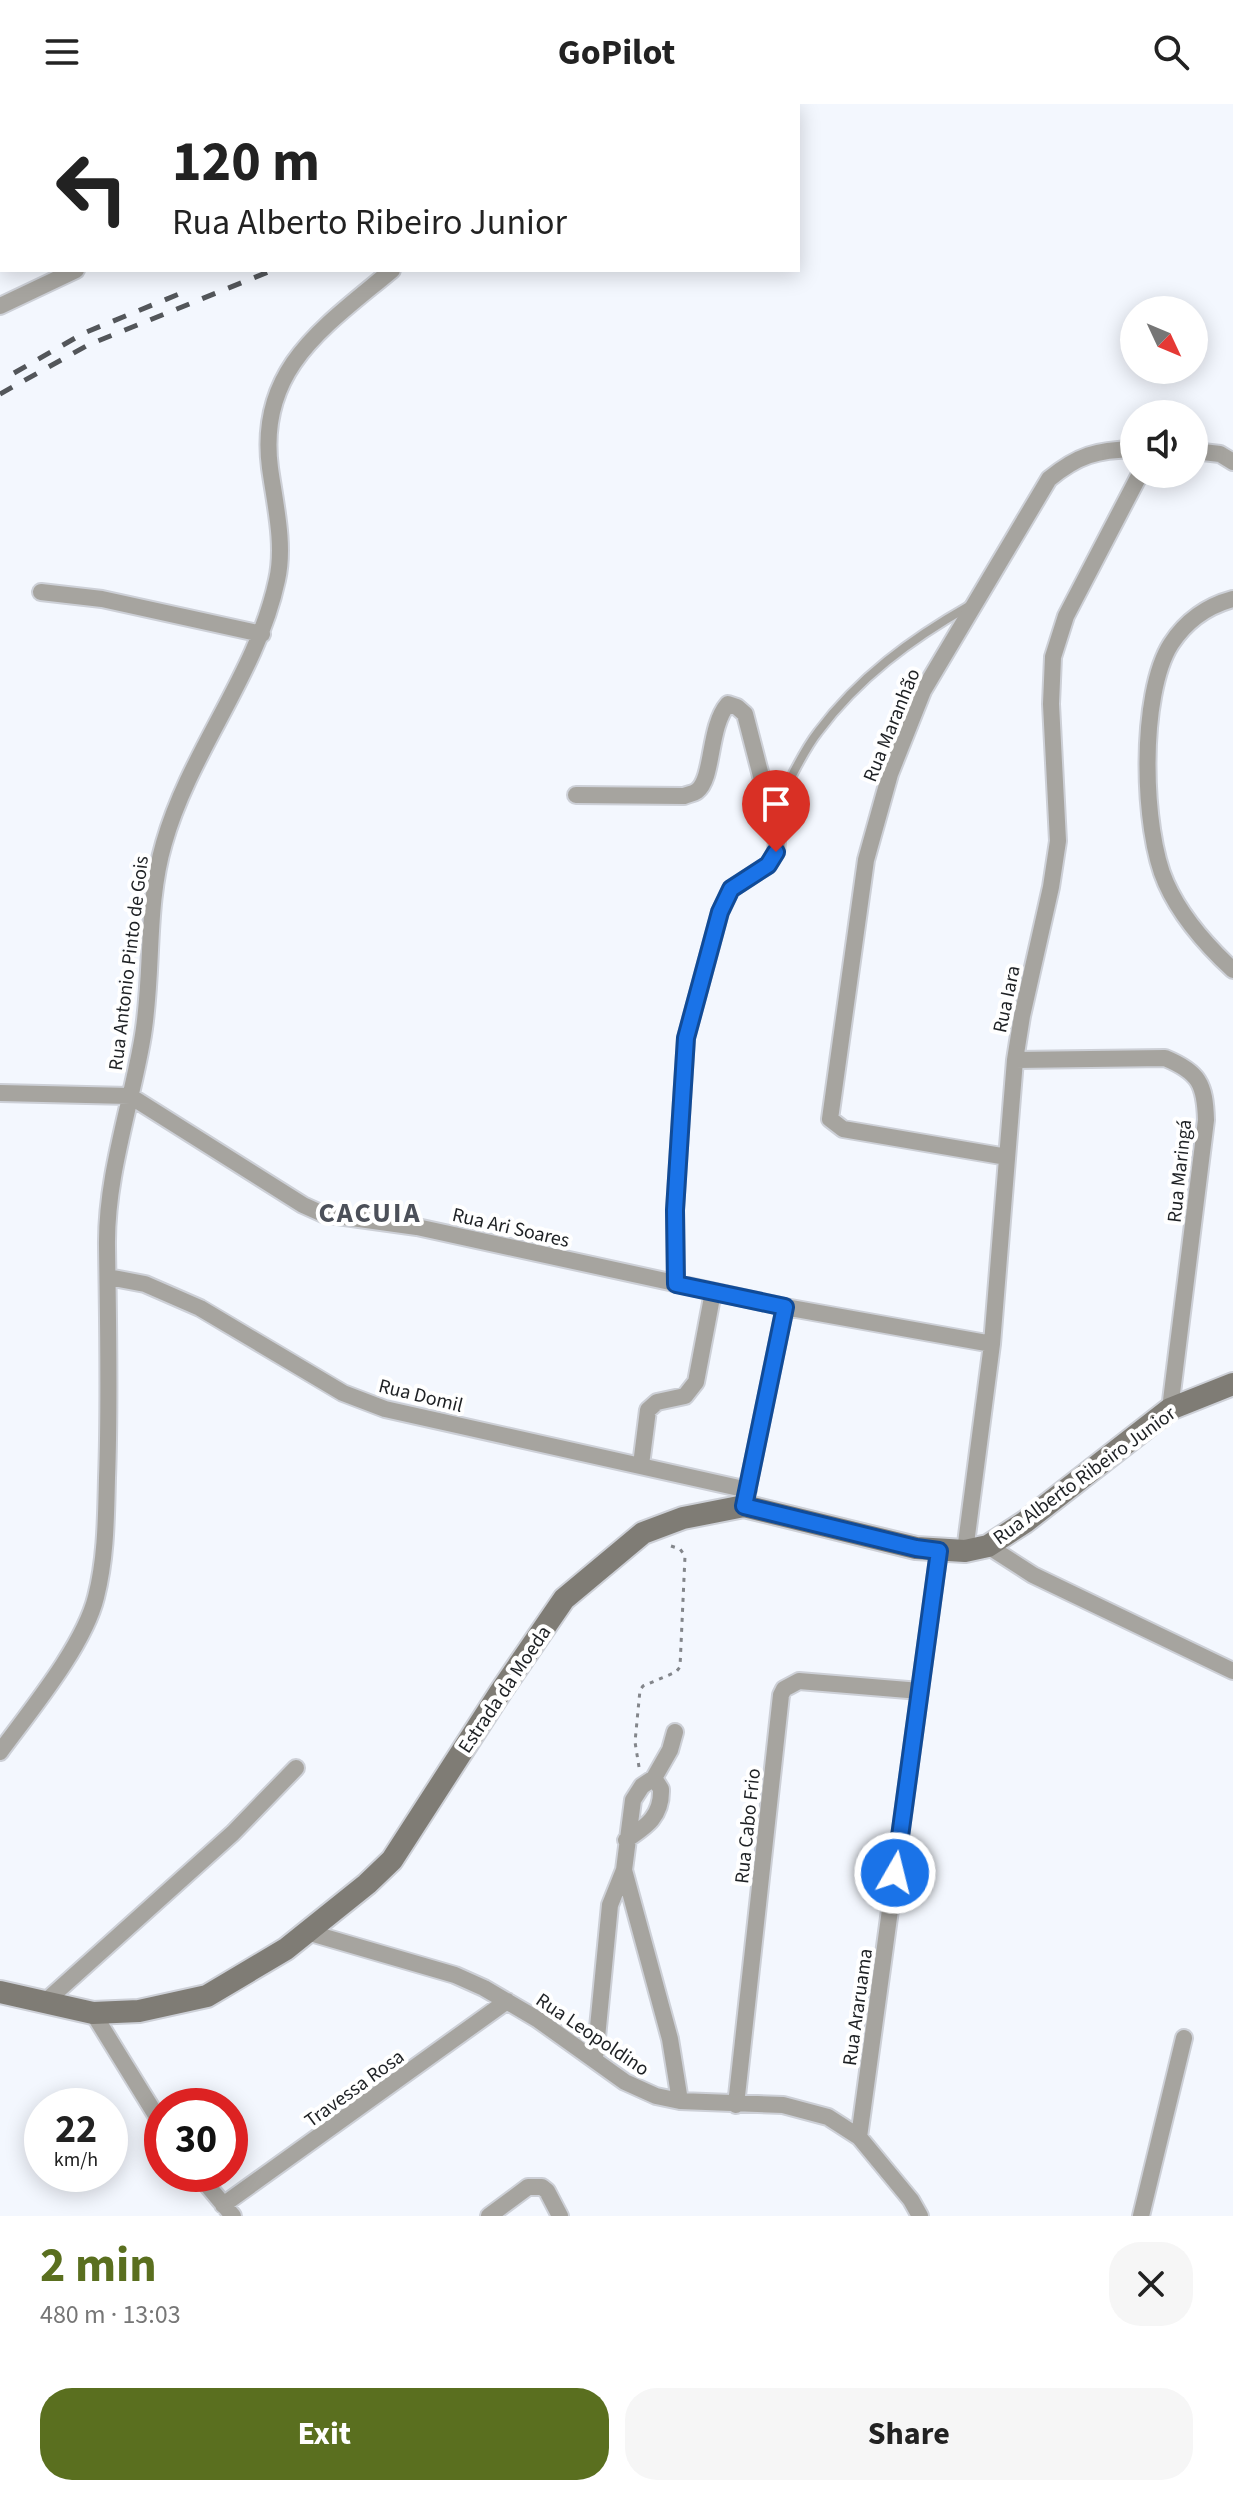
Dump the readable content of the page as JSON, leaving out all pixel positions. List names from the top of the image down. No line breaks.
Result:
{"streets":{"main road":["Rua Alberto Ribeiro Junior","Estrada da Moeda"],"street":["Rua Maranhão","Rua Antonio Pinto de Gois","Rua Iara","Rua Maringá","Rua Ari Soares","Rua Domil","Rua Cabo Frio","Rua Araruama","Rua Leopoldino","Travessa Rosa"]},"crossings":[["Rua Maranhão","Rua Iara"],["Rua Antonio Pinto de Gois","Rua Ari Soares"],["Rua Antonio Pinto de Gois","Rua Domil"],["Rua Iara","Rua Maringá"],["Rua Iara","Rua Ari Soares"],["Rua Iara","Rua Alberto Ribeiro Junior"],["Rua Maringá","Rua Alberto Ribeiro Junior"],["Rua Domil","Rua Alberto Ribeiro Junior"],["Rua Domil","Estrada da Moeda"],["Rua Alberto Ribeiro Junior","Estrada da Moeda"],["Rua Alberto Ribeiro Junior","Rua Araruama"],["Estrada da Moeda","Rua Leopoldino"],["Rua Cabo Frio","Rua Araruama"],["Rua Cabo Frio","Rua Leopoldino"],["Rua Araruama","Rua Leopoldino"],["Rua Leopoldino","Travessa Rosa"]],"districts":["CACUIA"],"north":"bottom right","page":{"header":"GoPilot","turn":["120 m","Rua Alberto Ribeiro Junior"],"speed":"22 km/h","limit":"30","heading":["2 min","480 m · 13:03"],"buttons":["Exit","Share"]}}
